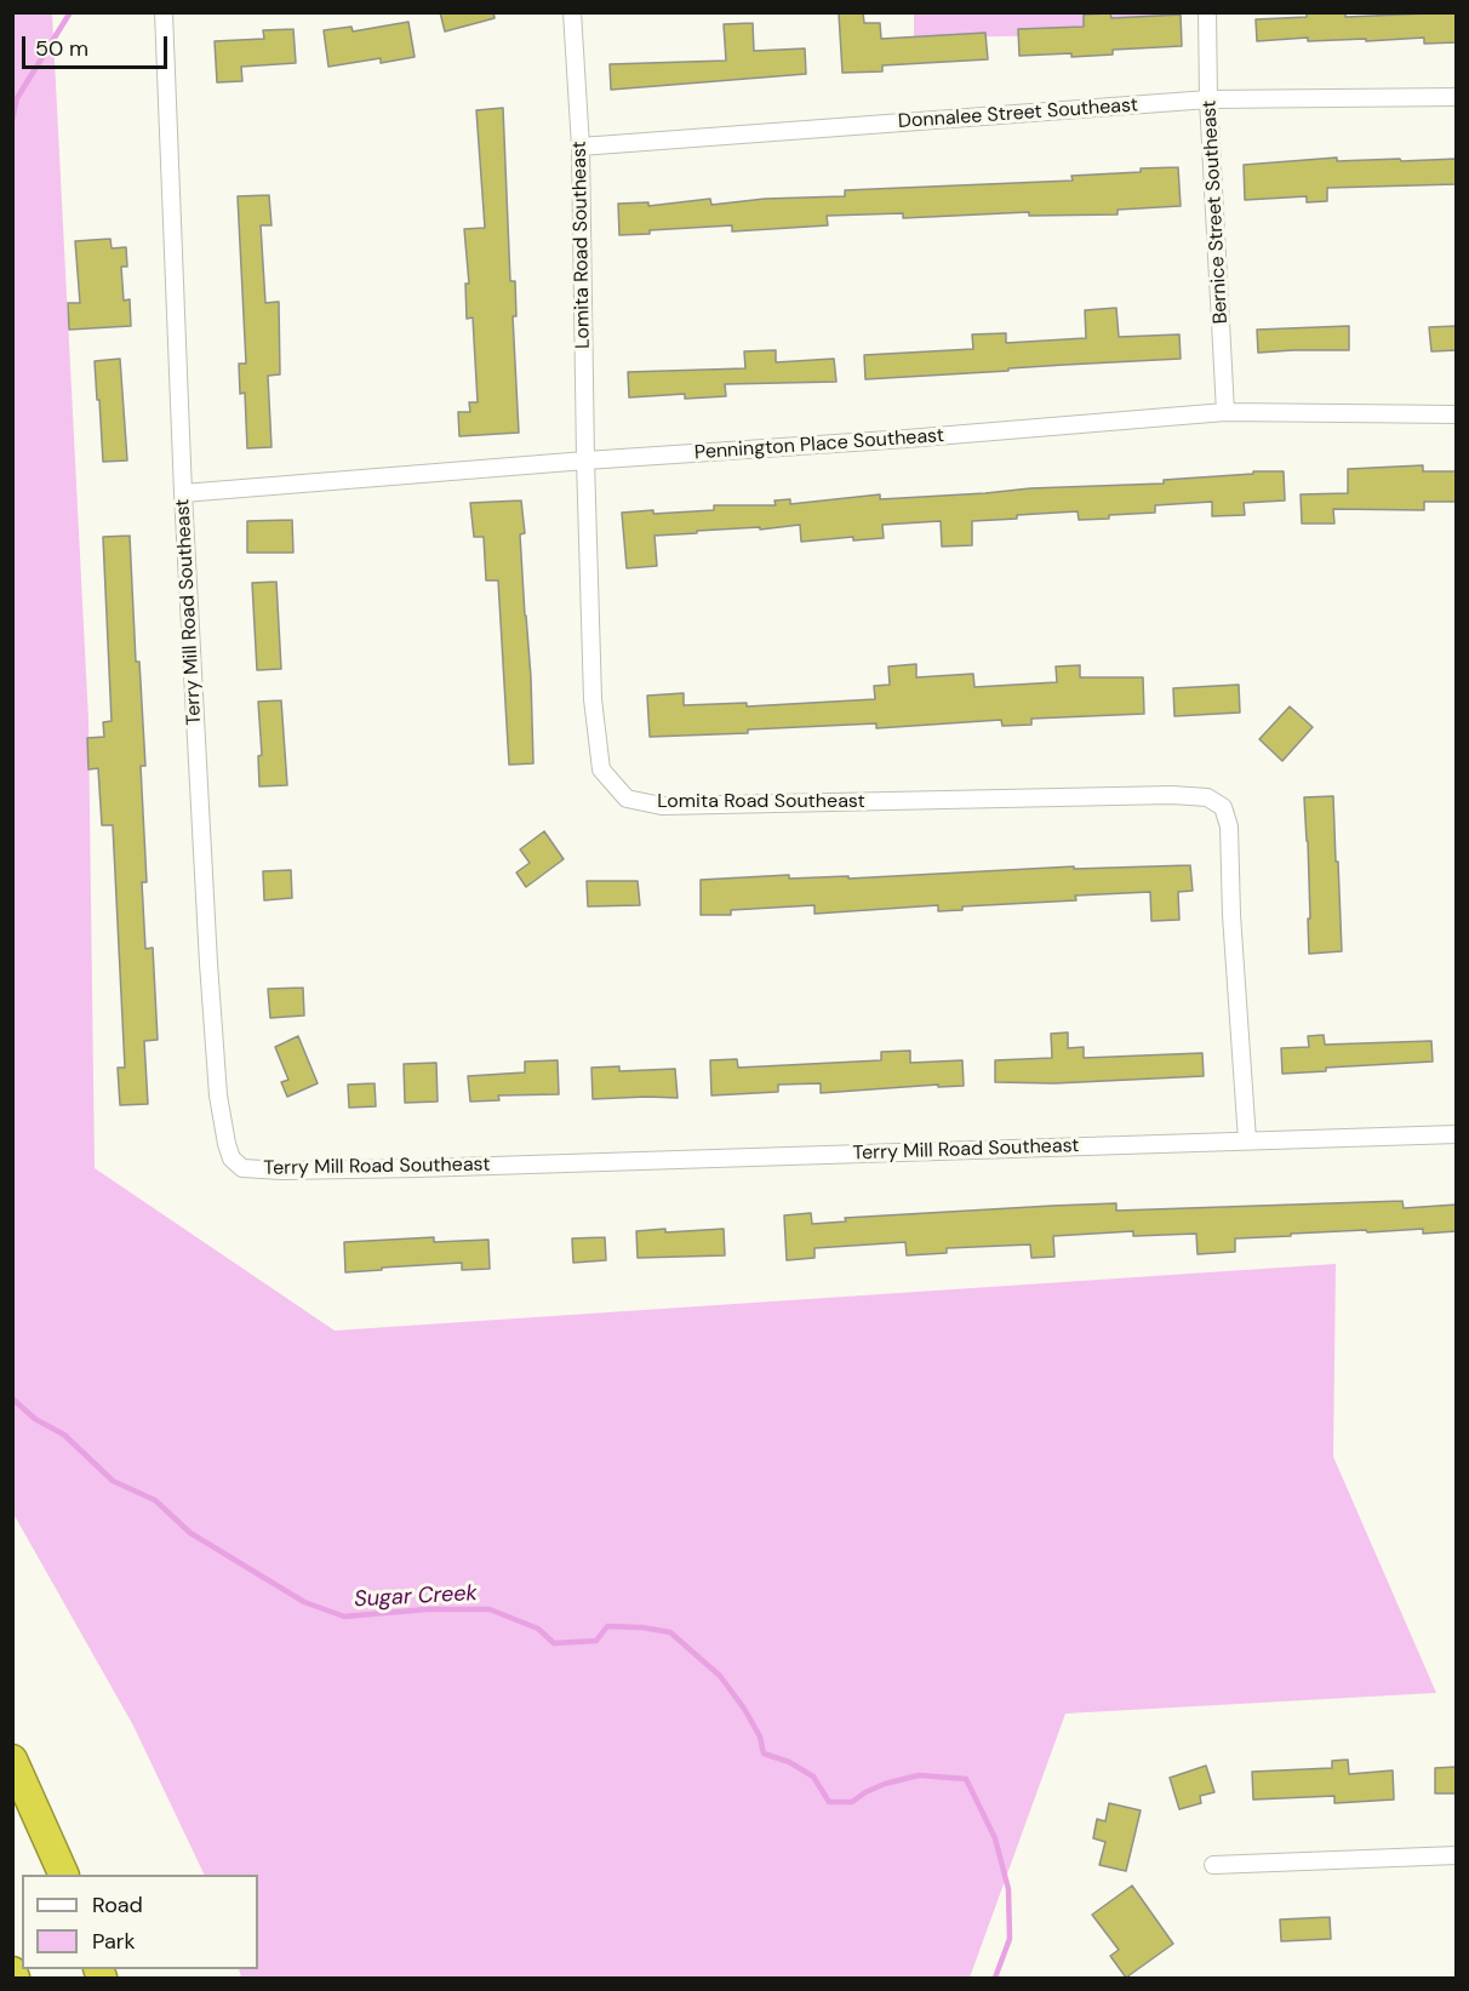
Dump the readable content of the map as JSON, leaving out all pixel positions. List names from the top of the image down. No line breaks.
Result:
{"streets":{"street":["Donnalee Street Southeast","Bernice Street Southeast","Lomita Road Southeast","Pennington Place Southeast","Terry Mill Road Southeast"]},"crossings":[["Donnalee Street Southeast","Bernice Street Southeast"],["Donnalee Street Southeast","Lomita Road Southeast"],["Bernice Street Southeast","Pennington Place Southeast"],["Lomita Road Southeast","Pennington Place Southeast"],["Lomita Road Southeast","Terry Mill Road Southeast"],["Pennington Place Southeast","Terry Mill Road Southeast"]],"water":["Sugar Creek"],"legend":["Road","Park"],"scale_bar":"50 m"}
